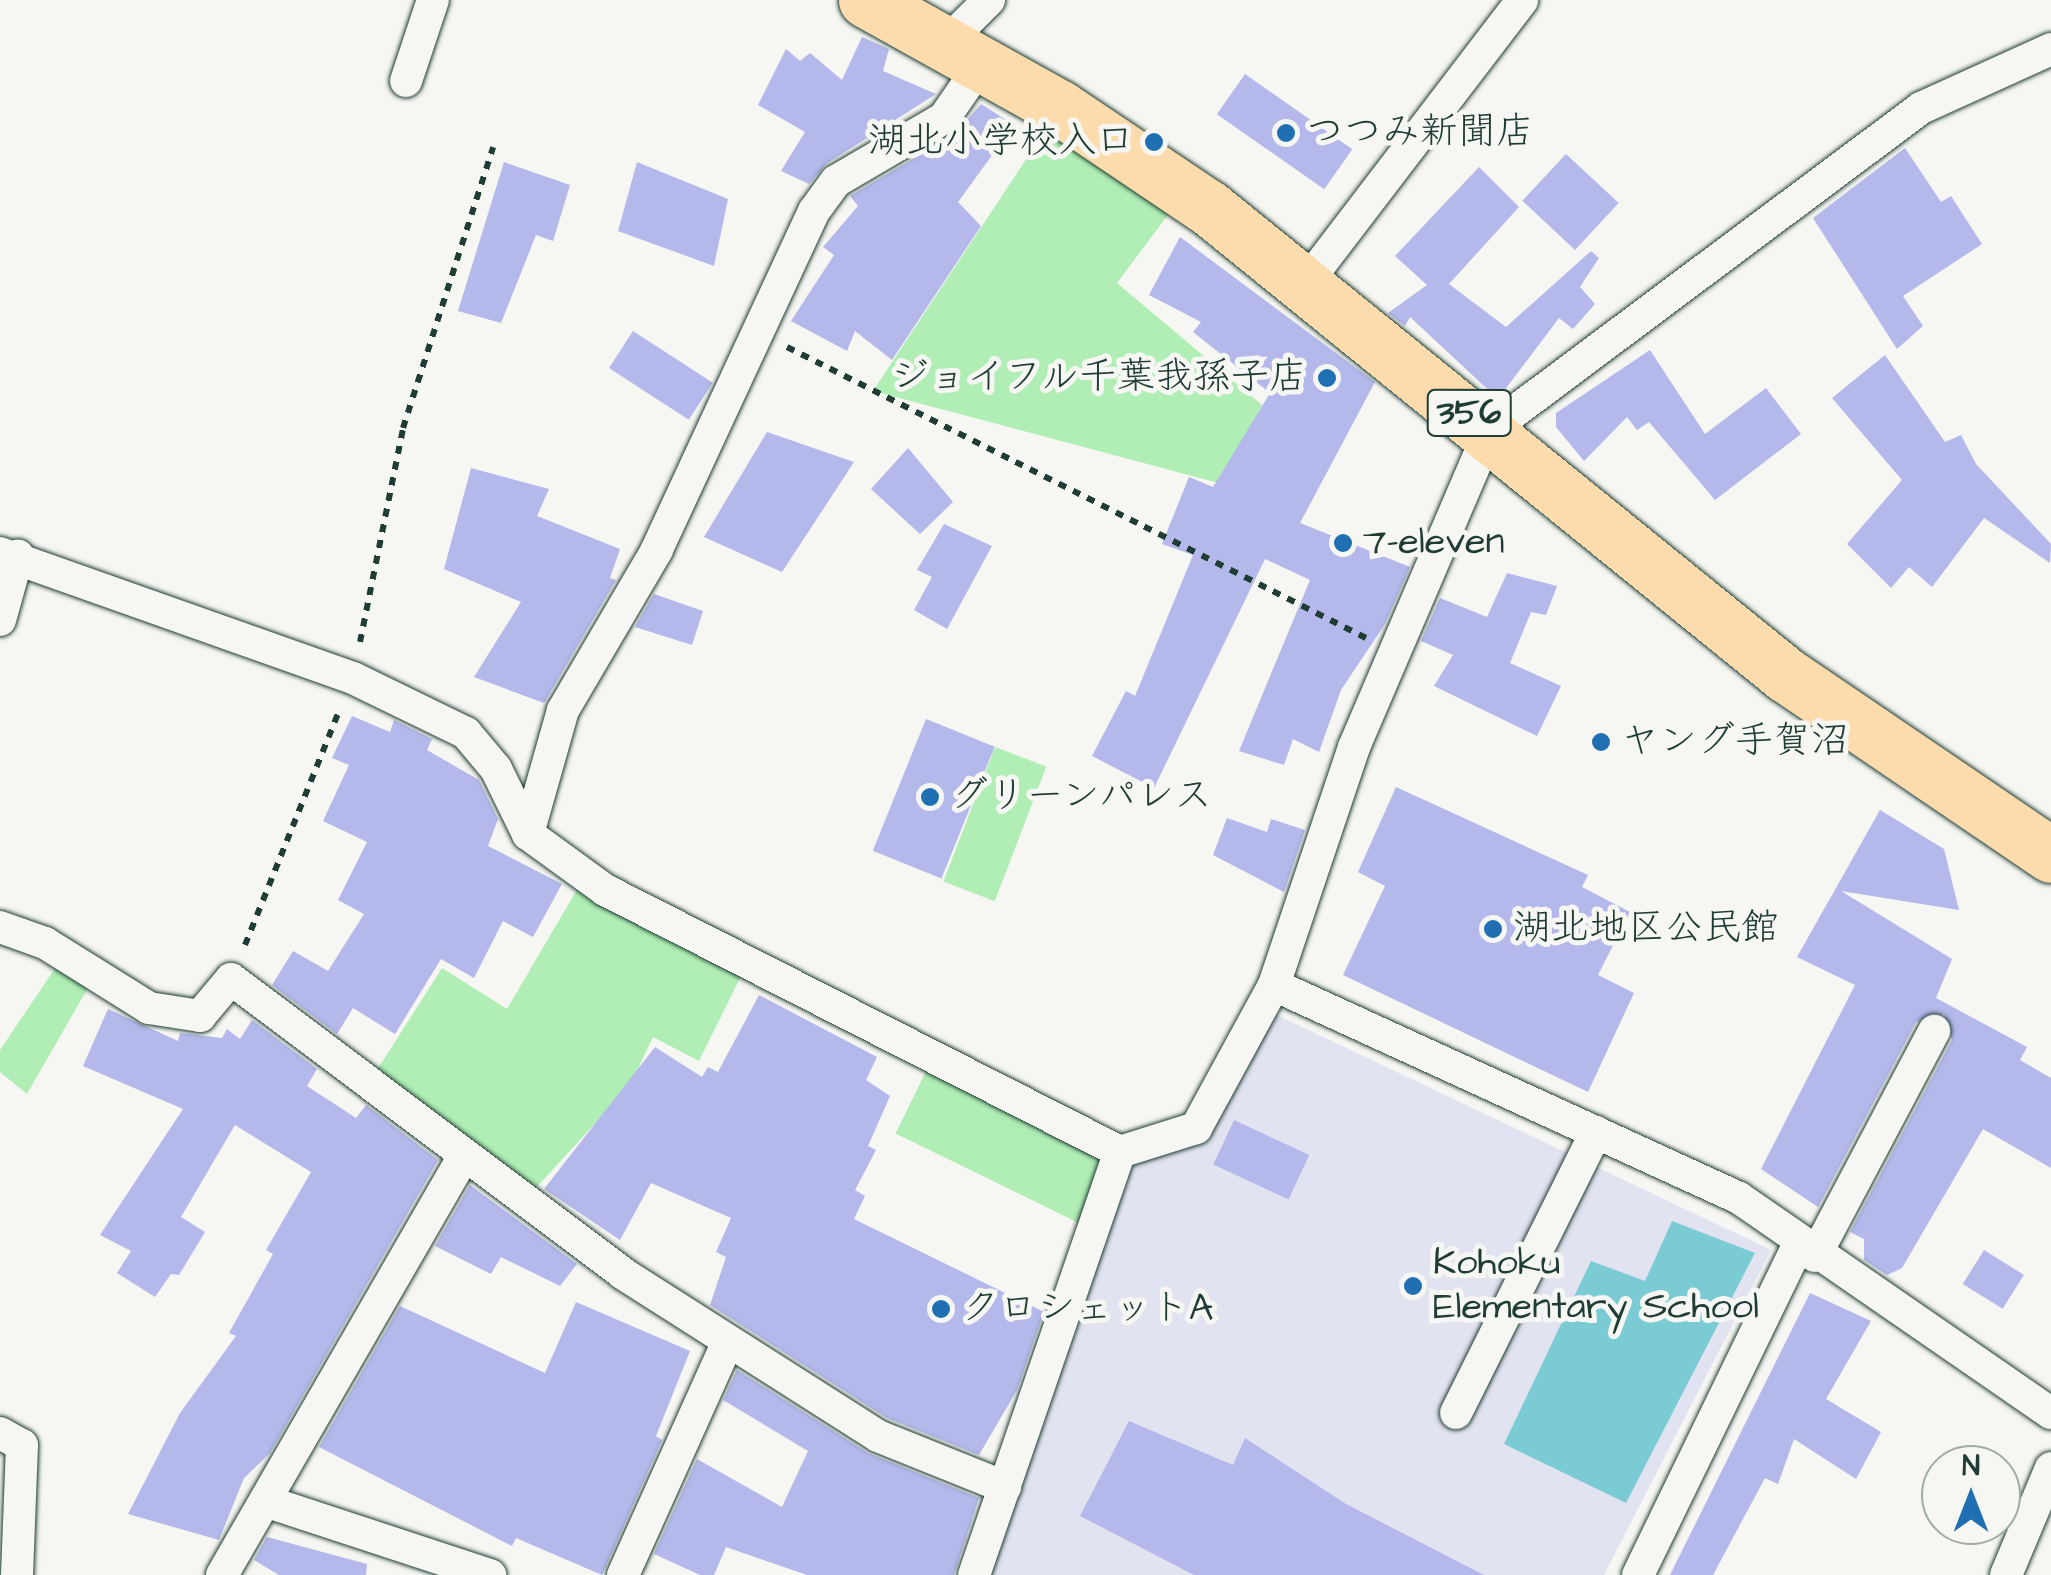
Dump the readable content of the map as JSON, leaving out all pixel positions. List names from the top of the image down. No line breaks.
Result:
{"streets":{"highway":["356"]},"places":["つつみ新聞店","湖北小学校入口","ジョイフル千葉我孫子店","7-eleven","ヤング手賀沼","グリーンパレス","湖北地区公民館","Kohoku Elementary School","クロシェットA"],"north":"top"}
